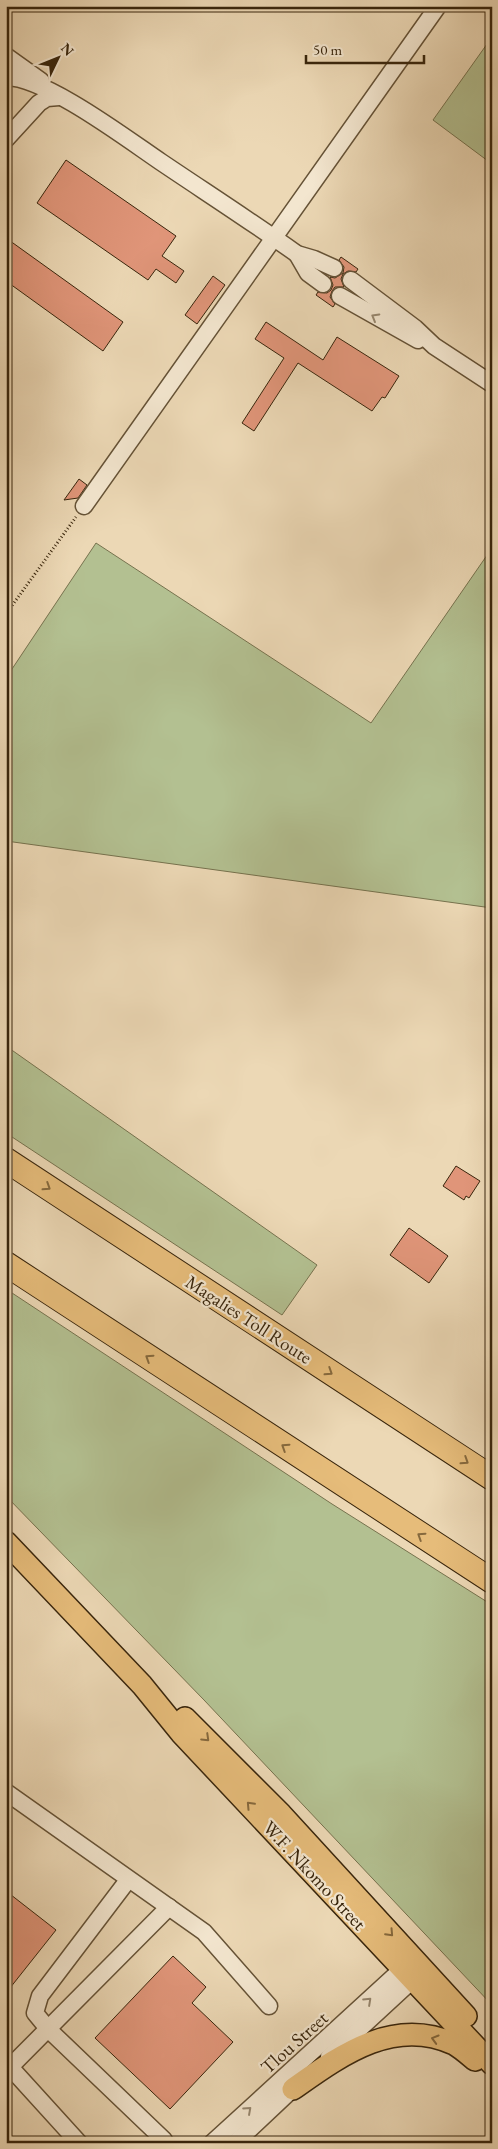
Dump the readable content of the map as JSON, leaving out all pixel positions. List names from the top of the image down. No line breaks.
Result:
{"streets":{"highway":["Magalies Toll Route"],"main road":["W.F. Nkomo Street"],"street":["Tlou Street"]},"crossings":[["W.F. Nkomo Street","Tlou Street"]],"scale_bar":"50 m","north":"top right"}
